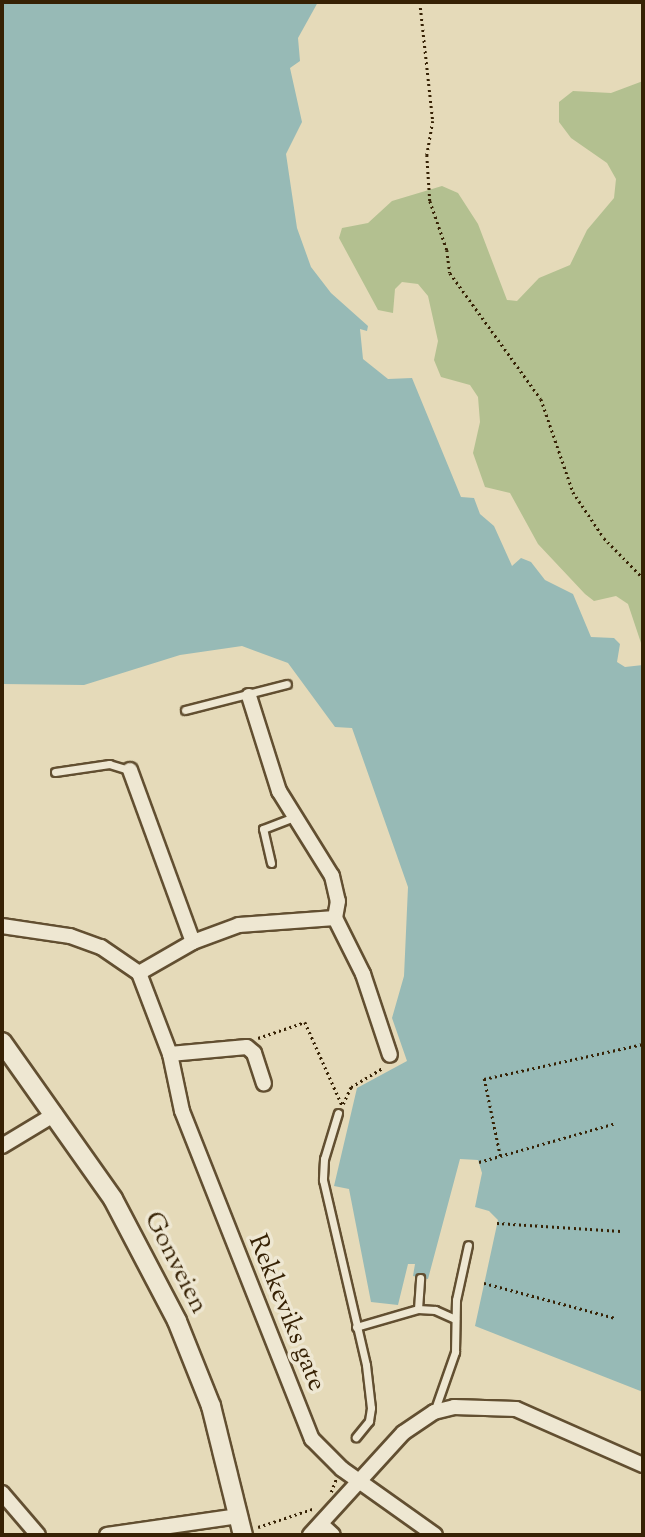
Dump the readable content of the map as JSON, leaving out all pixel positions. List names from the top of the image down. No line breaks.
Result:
{"streets":{"street":["Gonveien","Rekkeviks gate"]}}
